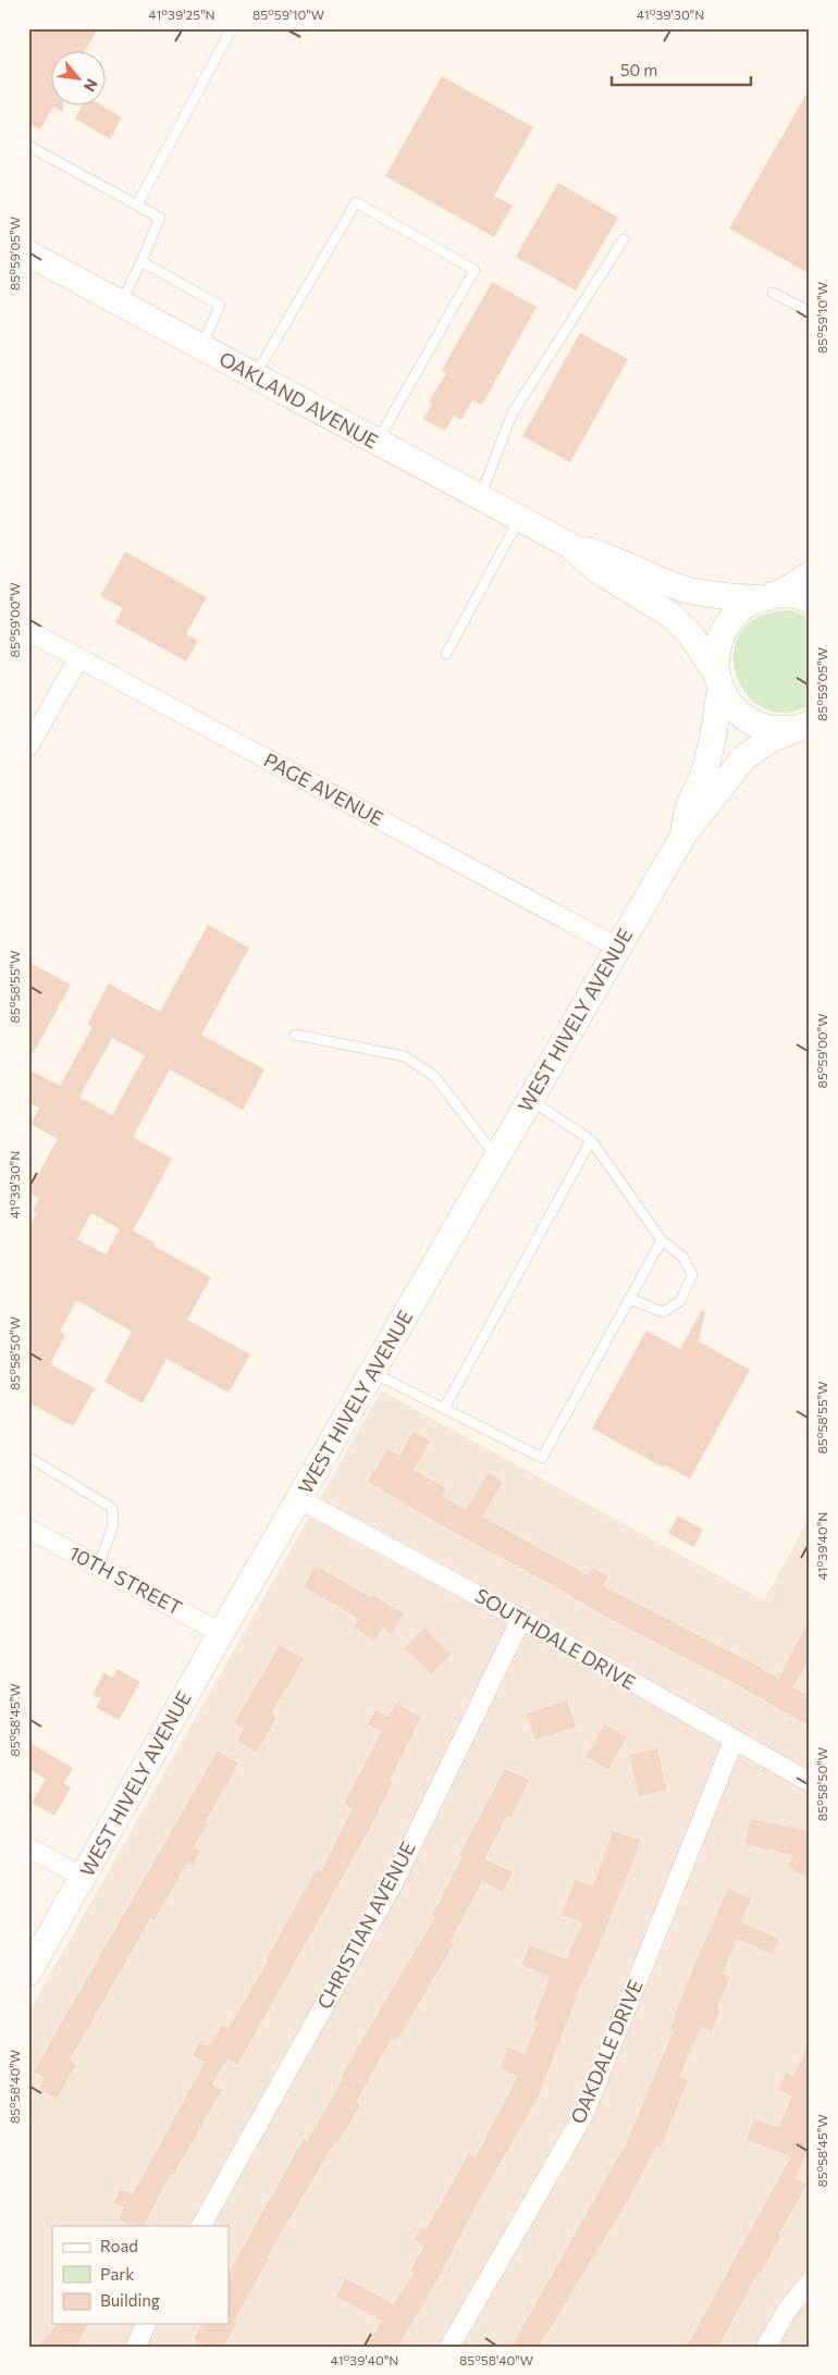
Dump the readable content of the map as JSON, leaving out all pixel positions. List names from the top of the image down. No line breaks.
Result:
{"streets":{"street":["OAKLAND AVENUE","PAGE AVENUE","WEST HIVELY AVENUE","10TH STREET","SOUTHDALE DRIVE","CHRISTIAN AVENUE","OAKDALE DRIVE"]},"crossings":[["OAKLAND AVENUE","WEST HIVELY AVENUE"],["PAGE AVENUE","WEST HIVELY AVENUE"],["WEST HIVELY AVENUE","10TH STREET"],["WEST HIVELY AVENUE","SOUTHDALE DRIVE"],["SOUTHDALE DRIVE","CHRISTIAN AVENUE"],["SOUTHDALE DRIVE","OAKDALE DRIVE"]],"legend":["Road","Park","Building"],"scale_bar":"50 m","north":"bottom right","coordinates":["41°39'25\"N","85°59'10\"W","41°39'30\"N","85°59'05\"W","85°59'00\"W","85°58'55\"W","85°58'50\"W","41°39'40\"N","85°58'45\"W","85°58'40\"W"]}
